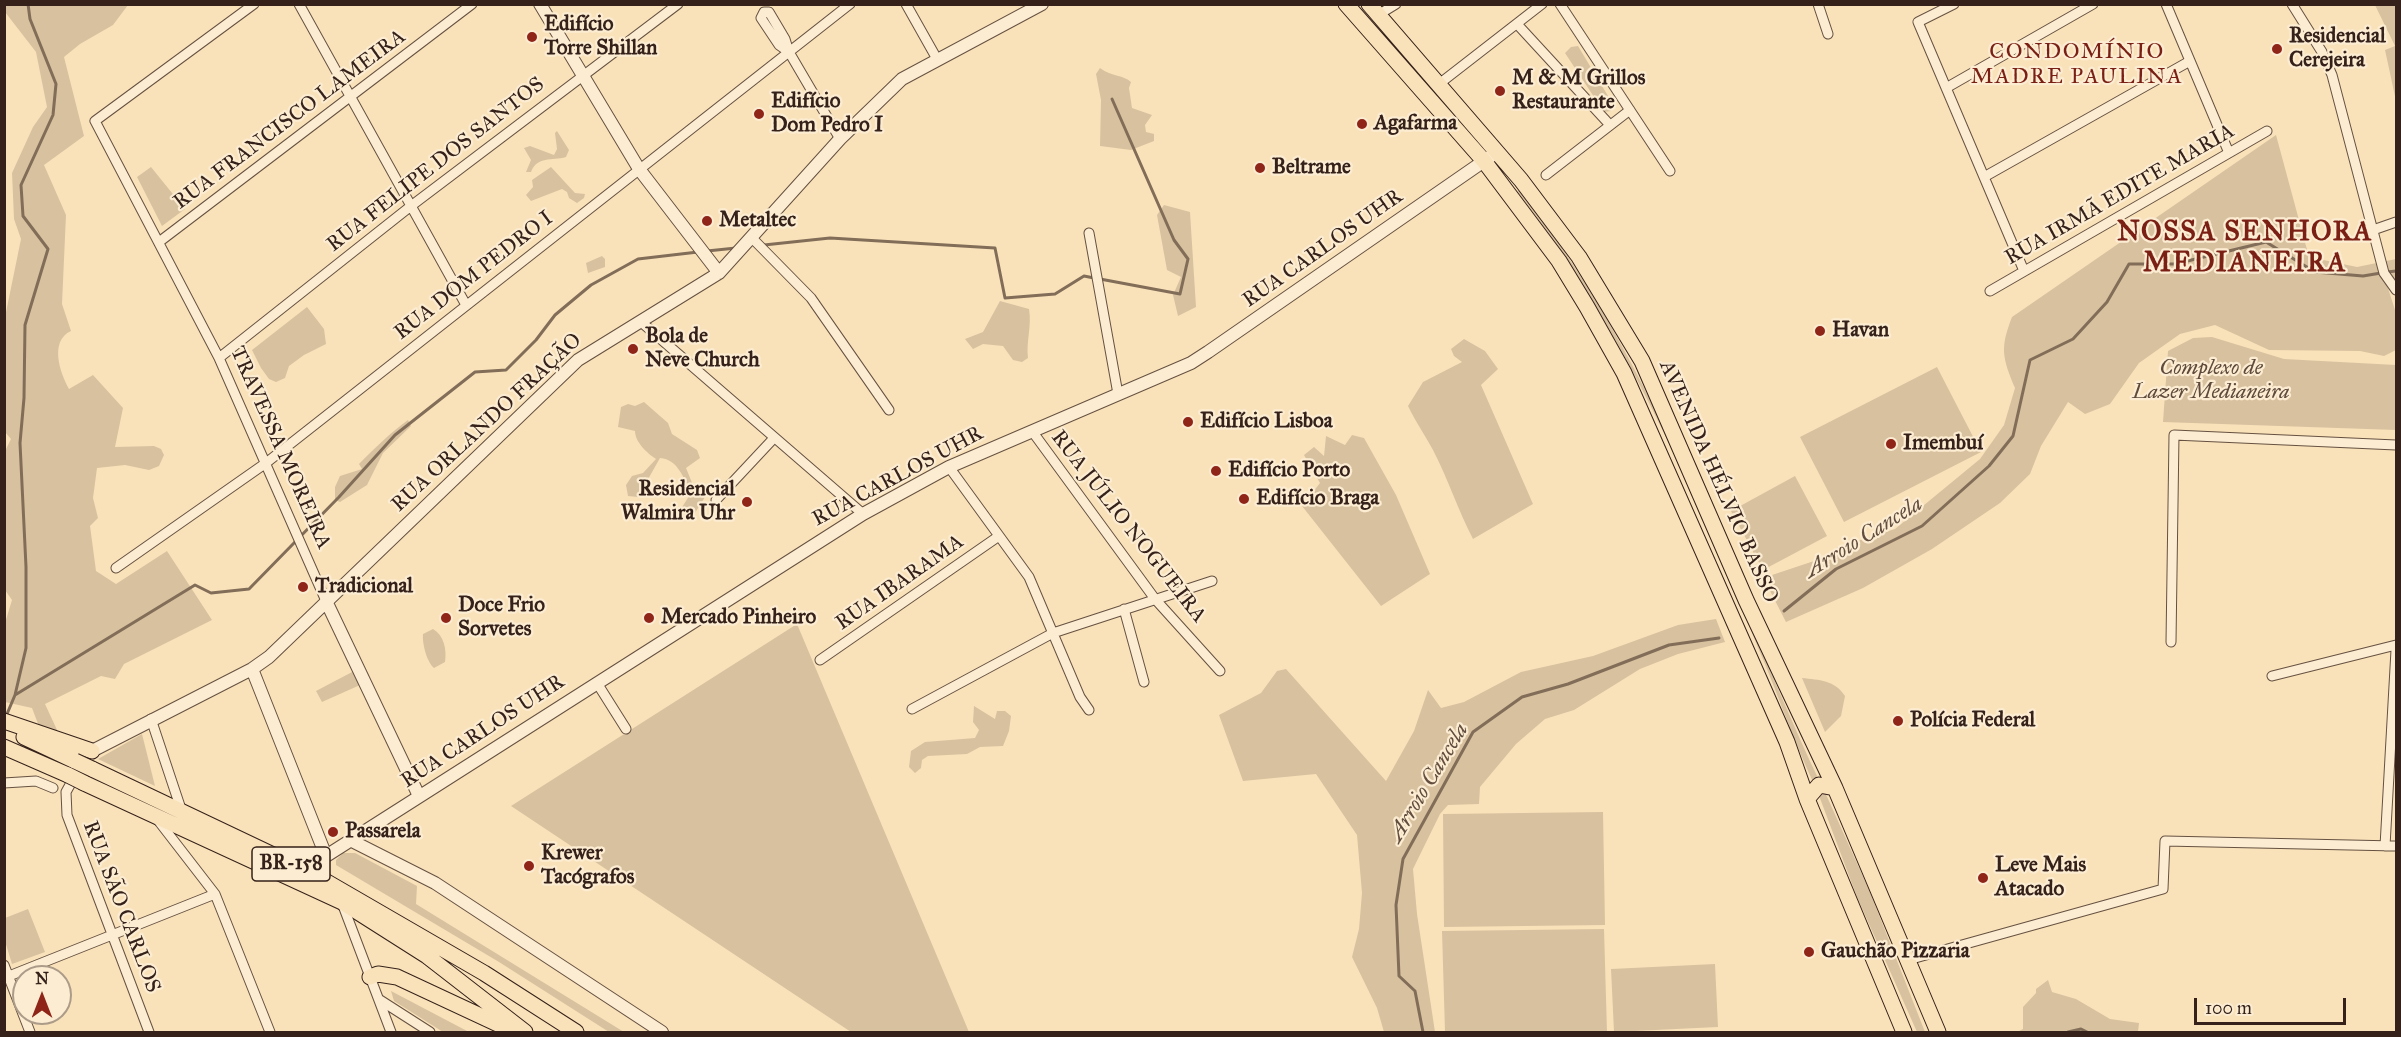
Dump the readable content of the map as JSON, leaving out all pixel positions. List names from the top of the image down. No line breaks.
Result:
{"streets":{"main road":["AVENIDA HÉLVIO BASSO","BR-158"],"street":["RUA FRANCISCO LAMEIRA","RUA FELIPE DOS SANTOS","RUA IRMÃ EDITE MARIA","RUA CARLOS UHR","RUA DOM PEDRO I","RUA ORLANDO FRAÇÃO","TRAVESSA MOREIRA","RUA JÚLIO NOGUEIRA","RUA IBARAMA","RUA SÃO CARLOS"]},"crossings":[["RUA FRANCISCO LAMEIRA","TRAVESSA MOREIRA"],["RUA FELIPE DOS SANTOS","TRAVESSA MOREIRA"],["RUA CARLOS UHR","RUA ORLANDO FRAÇÃO"],["RUA CARLOS UHR","TRAVESSA MOREIRA"],["RUA CARLOS UHR","AVENIDA HÉLVIO BASSO"],["RUA CARLOS UHR","RUA JÚLIO NOGUEIRA"],["RUA DOM PEDRO I","TRAVESSA MOREIRA"],["RUA ORLANDO FRAÇÃO","TRAVESSA MOREIRA"],["RUA ORLANDO FRAÇÃO","RUA SÃO CARLOS"]],"districts":["CONDOMÍNIO MADRE PAULINA","NOSSA SENHORA MEDIANEIRA"],"water":["Arroio Cancela"],"parks":["Complexo de Lazer Medianeira"],"places":["Edifício Torre Shillan","Residencial Cerejeira","M & M Grillos Restaurante","Edifício Dom Pedro I","Agafarma","Beltrame","Metaltec","Havan","Bola de Neve Church","Edifício Lisboa","Imembuí","Edifício Porto","Edifício Braga","Residencial Walmira Uhr","Tradicional","Doce Frio Sorvetes","Mercado Pinheiro","Polícia Federal","Passarela","Krewer Tacógrafos","Leve Mais Atacado","Gauchão Pizzaria"],"scale_bar":"100 m","north":"top"}
